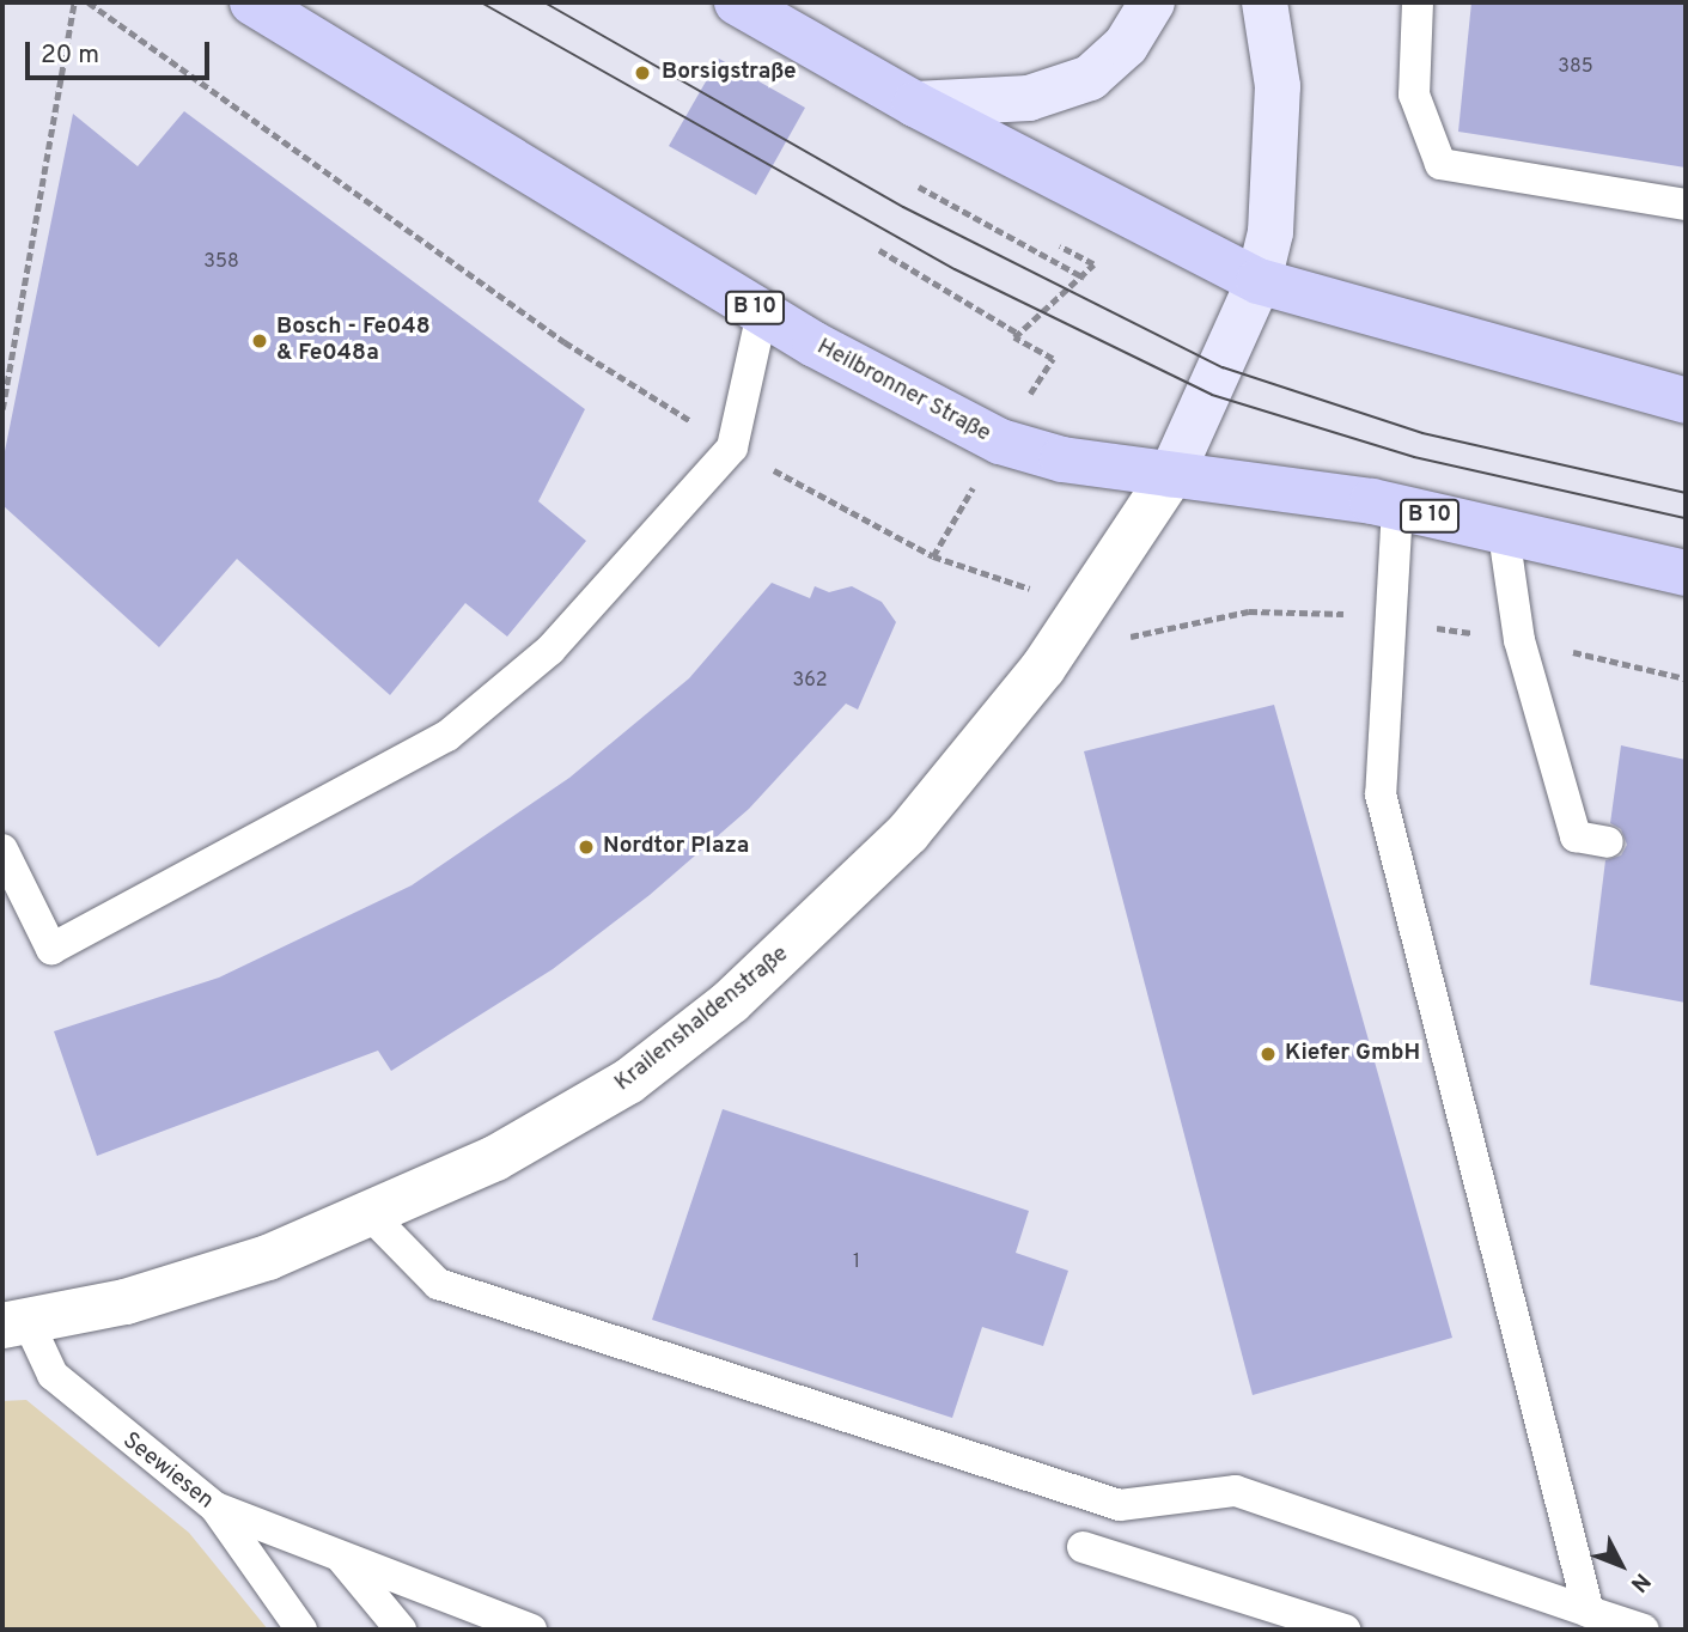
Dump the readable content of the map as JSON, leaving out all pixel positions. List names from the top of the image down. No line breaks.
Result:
{"streets":{"main road":["B 10","Heilbronner Straße"],"street":["Krailenshaldenstraße"],"lane":["Seewiesen"]},"crossings":[["Heilbronner Straße","Krailenshaldenstraße"],["Krailenshaldenstraße","Seewiesen"]],"places":["Borsigstraße","Bosch - Fe048 & Fe048a","Nordtor Plaza","Kiefer GmbH"],"house_numbers":["385","358","362","1"],"scale_bar":"20 m","north":"bottom right"}
